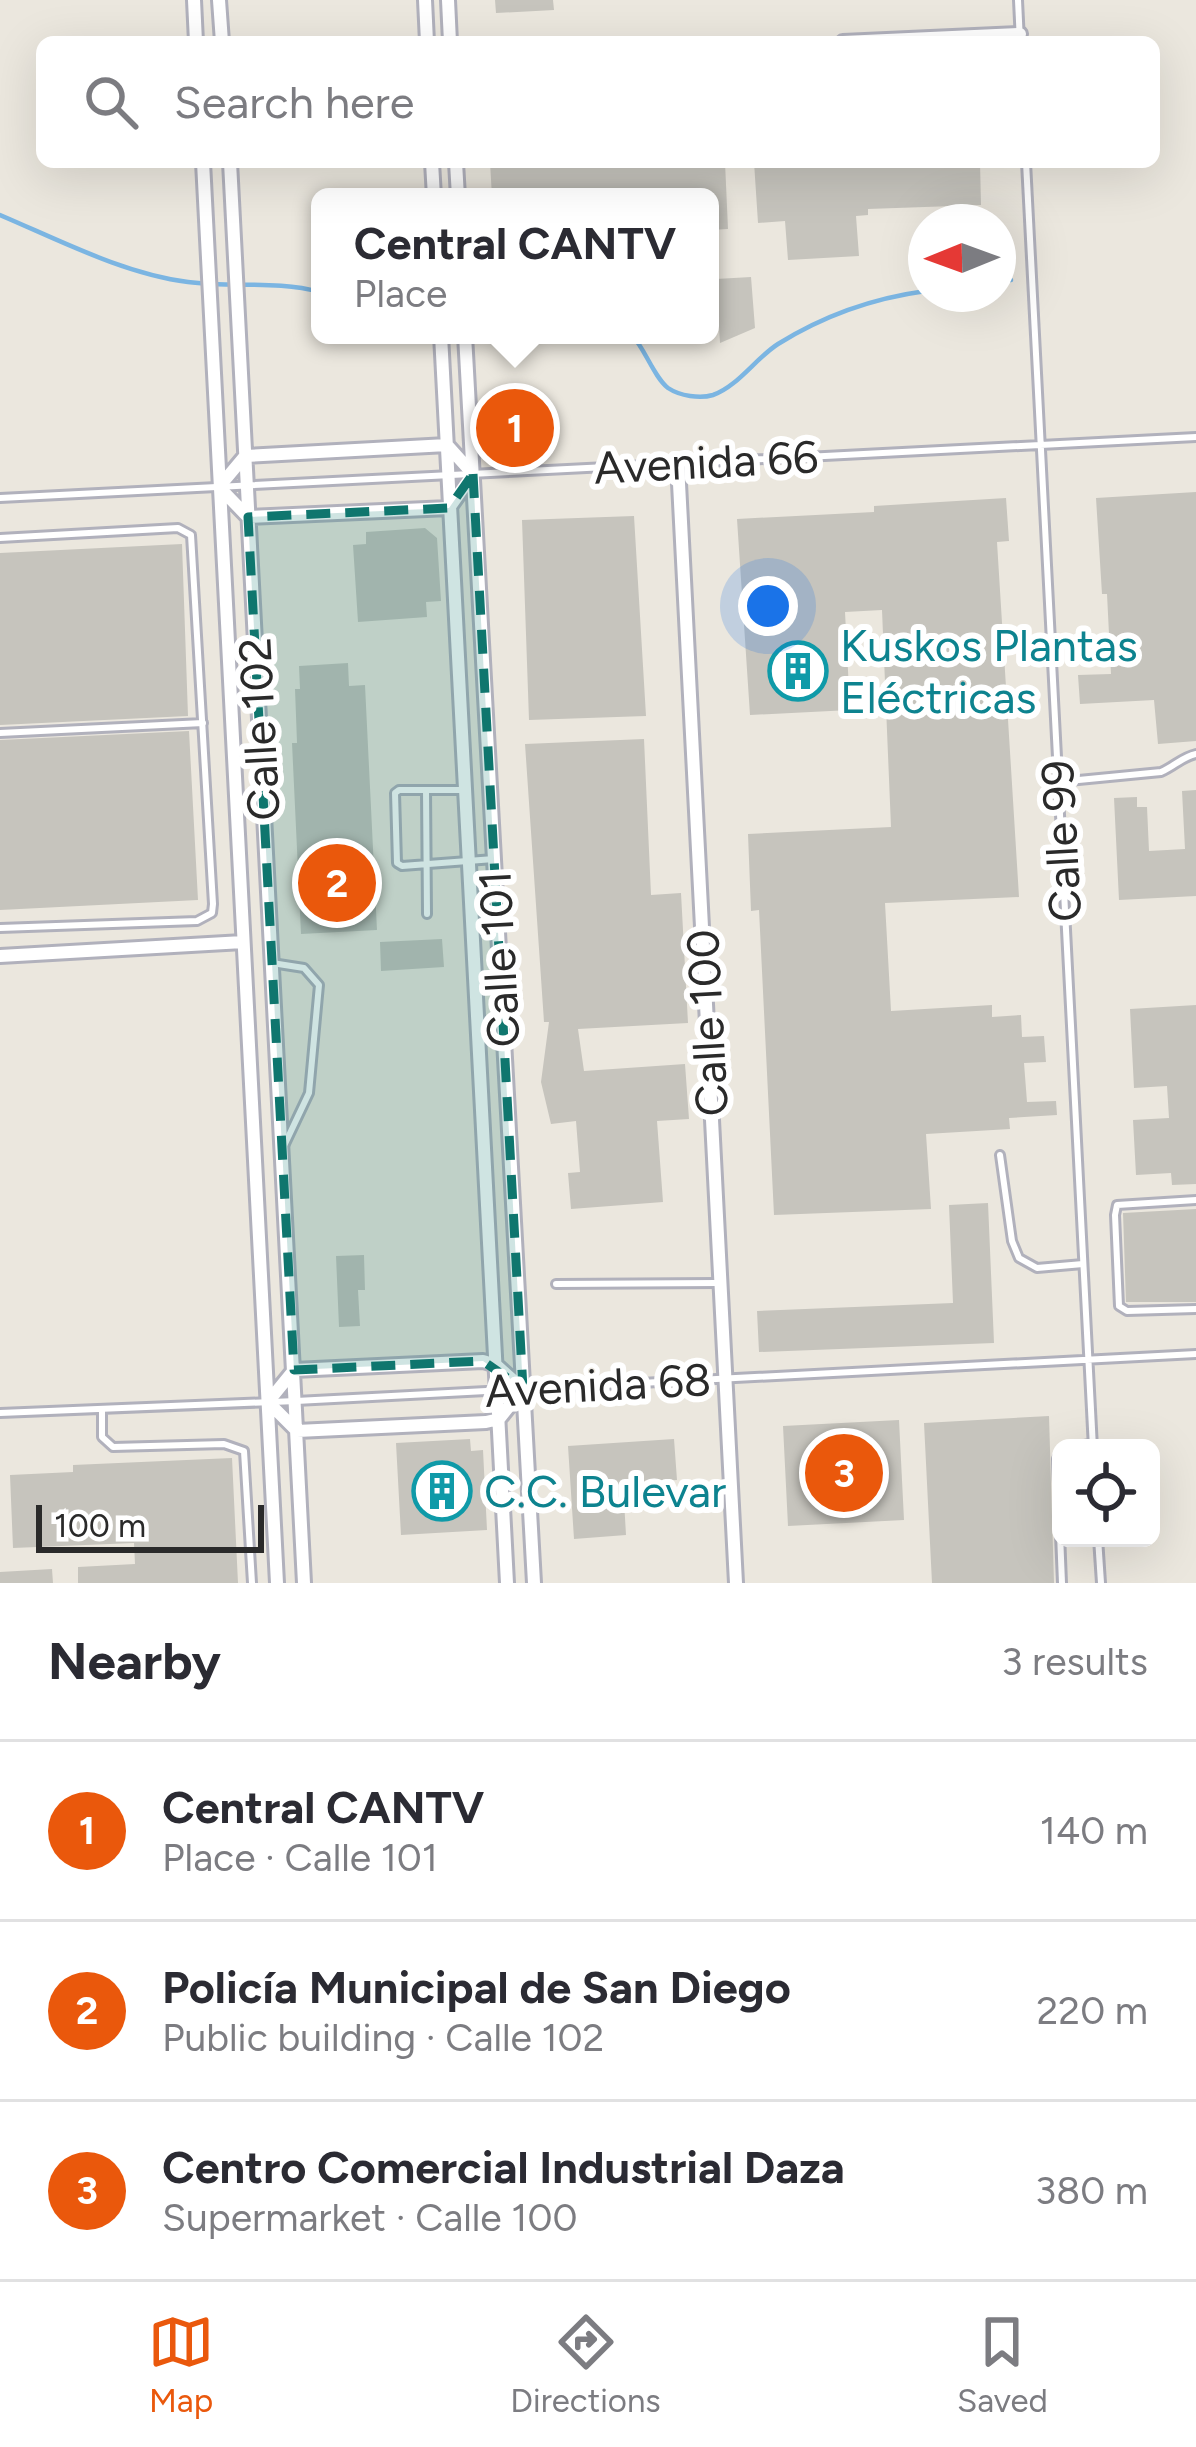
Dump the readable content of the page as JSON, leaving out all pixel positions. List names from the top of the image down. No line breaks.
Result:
{"streets":{"street":["Calle 102","Calle 101","Calle 100"],"lane":["Avenida 66","Calle 99","Avenida 68"]},"crossings":[["Avenida 66","Calle 102"],["Avenida 66","Calle 99"],["Avenida 66","Calle 101"],["Avenida 66","Calle 100"],["Calle 102","Avenida 68"],["Calle 99","Avenida 68"],["Calle 101","Avenida 68"],["Calle 100","Avenida 68"]],"places":{"building":["Kuskos Plantas Eléctricas","C.C. Bulevar"]},"scale_bar":"100 m","north":"left","page":{"search":"Search here","popup":["Central CANTV","Place"],"pins":["1","2","3"],"scale":"100 m","heading":["Nearby","3 results"],"list":[{"mark":"1","name":"Central CANTV","note":"Place · Calle 101","value":"140 m"},{"mark":"2","name":"Policía Municipal de San Diego","note":"Public building · Calle 102","value":"220 m"},{"mark":"3","name":"Centro Comercial Industrial Daza","note":"Supermarket · Calle 100","value":"380 m"}],"nav":["Map","Directions","Saved"]}}
